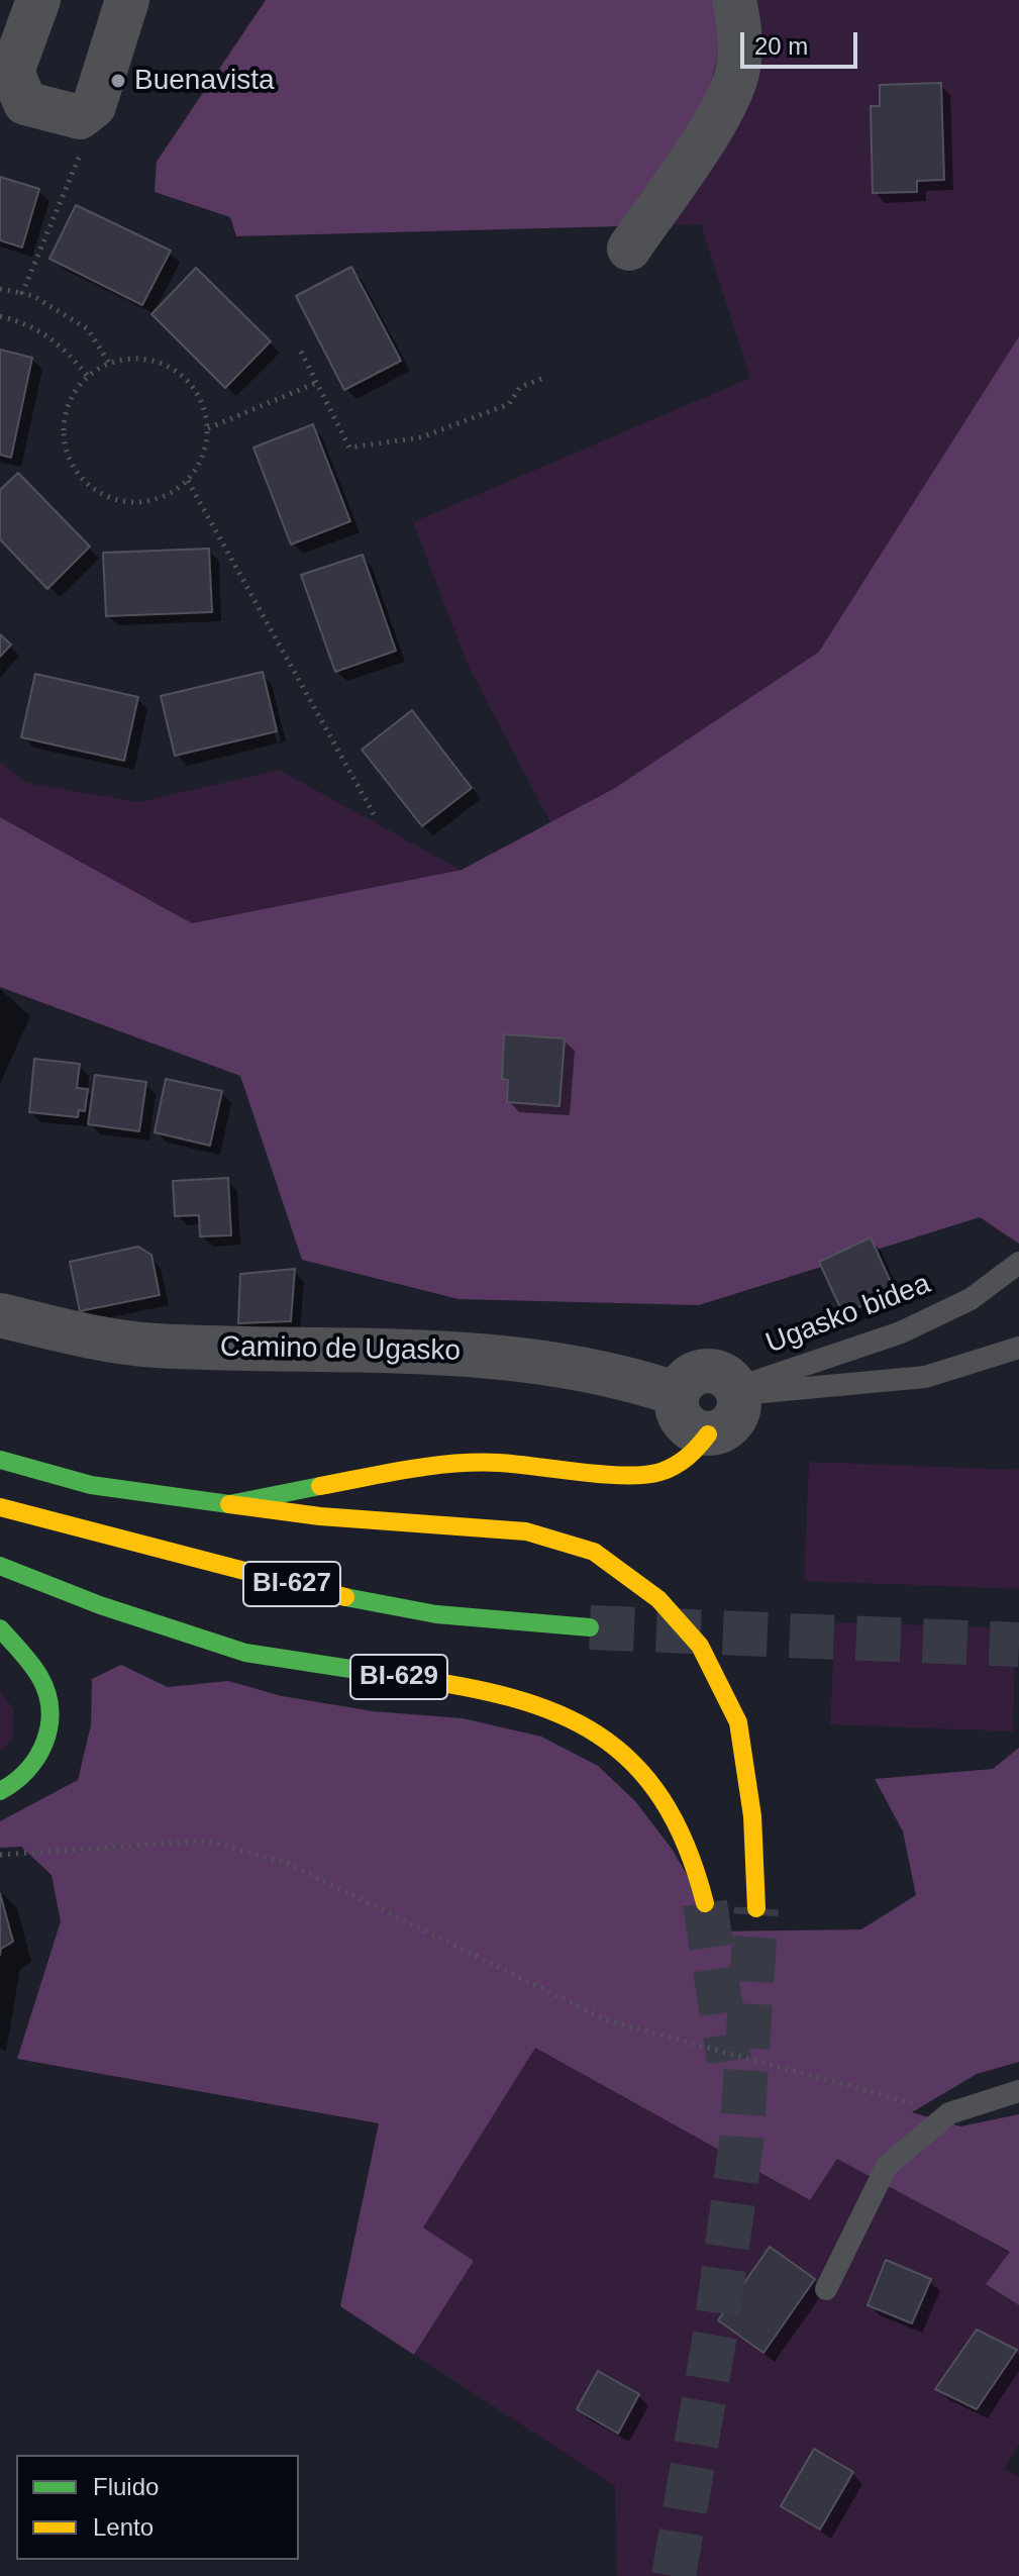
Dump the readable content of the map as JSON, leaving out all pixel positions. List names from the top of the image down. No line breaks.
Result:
{"streets":{"main road":["BI-627","BI-629"],"street":["Camino de Ugasko"],"lane":["Ugasko bidea"]},"crossings":[["Ugasko bidea","Camino de Ugasko"]],"places":["Buenavista"],"legend":["Fluido","Lento"],"scale_bar":"20 m"}
